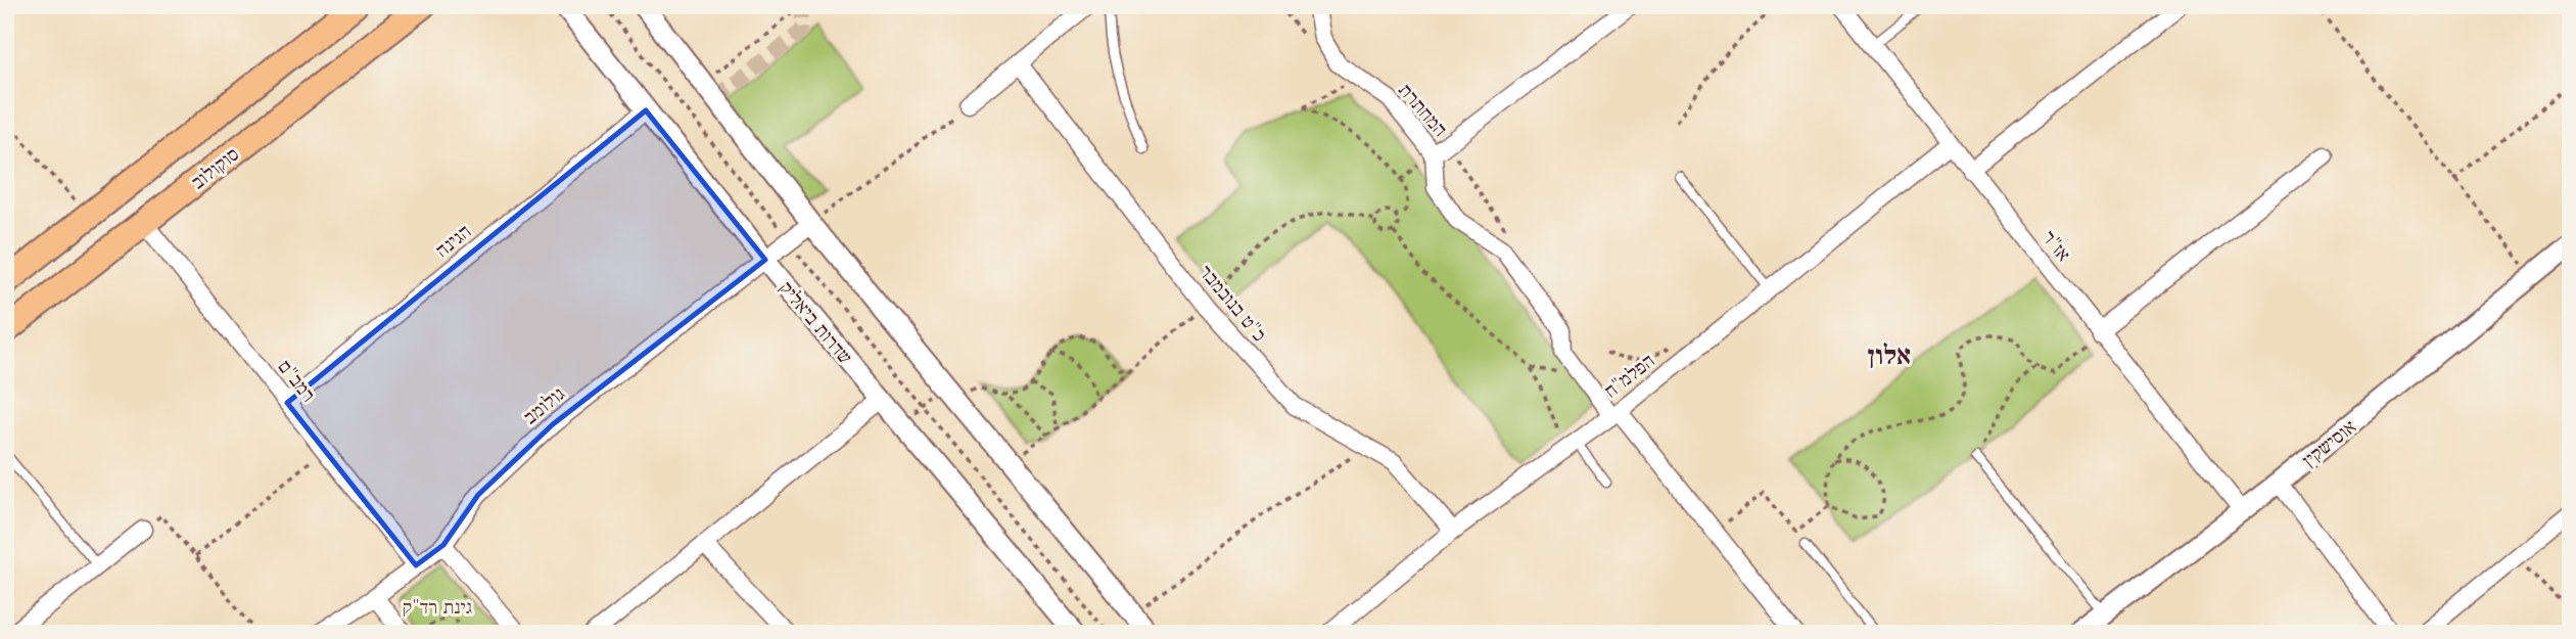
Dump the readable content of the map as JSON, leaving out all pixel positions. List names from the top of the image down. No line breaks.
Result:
{"streets":{"main road":["סוקולוב"],"street":["המחתרת","הגינה","אז\"ר","כ\"ט בנובמבר","שדרות ביאליק","הפלמ\"ח","רמב\"ם","גולומב","אוסישקין"]},"crossings":[["המחתרת","הפלמ\"ח"],["סוקולוב","רמב\"ם"],["הגינה","שדרות ביאליק"],["הגינה","רמב\"ם"],["אז\"ר","הפלמ\"ח"],["אז\"ר","אוסישקין"],["כ\"ט בנובמבר","הפלמ\"ח"],["שדרות ביאליק","גולומב"],["רמב\"ם","גולומב"]],"districts":["אלון"],"parks":["גינת רד\"ק"]}
